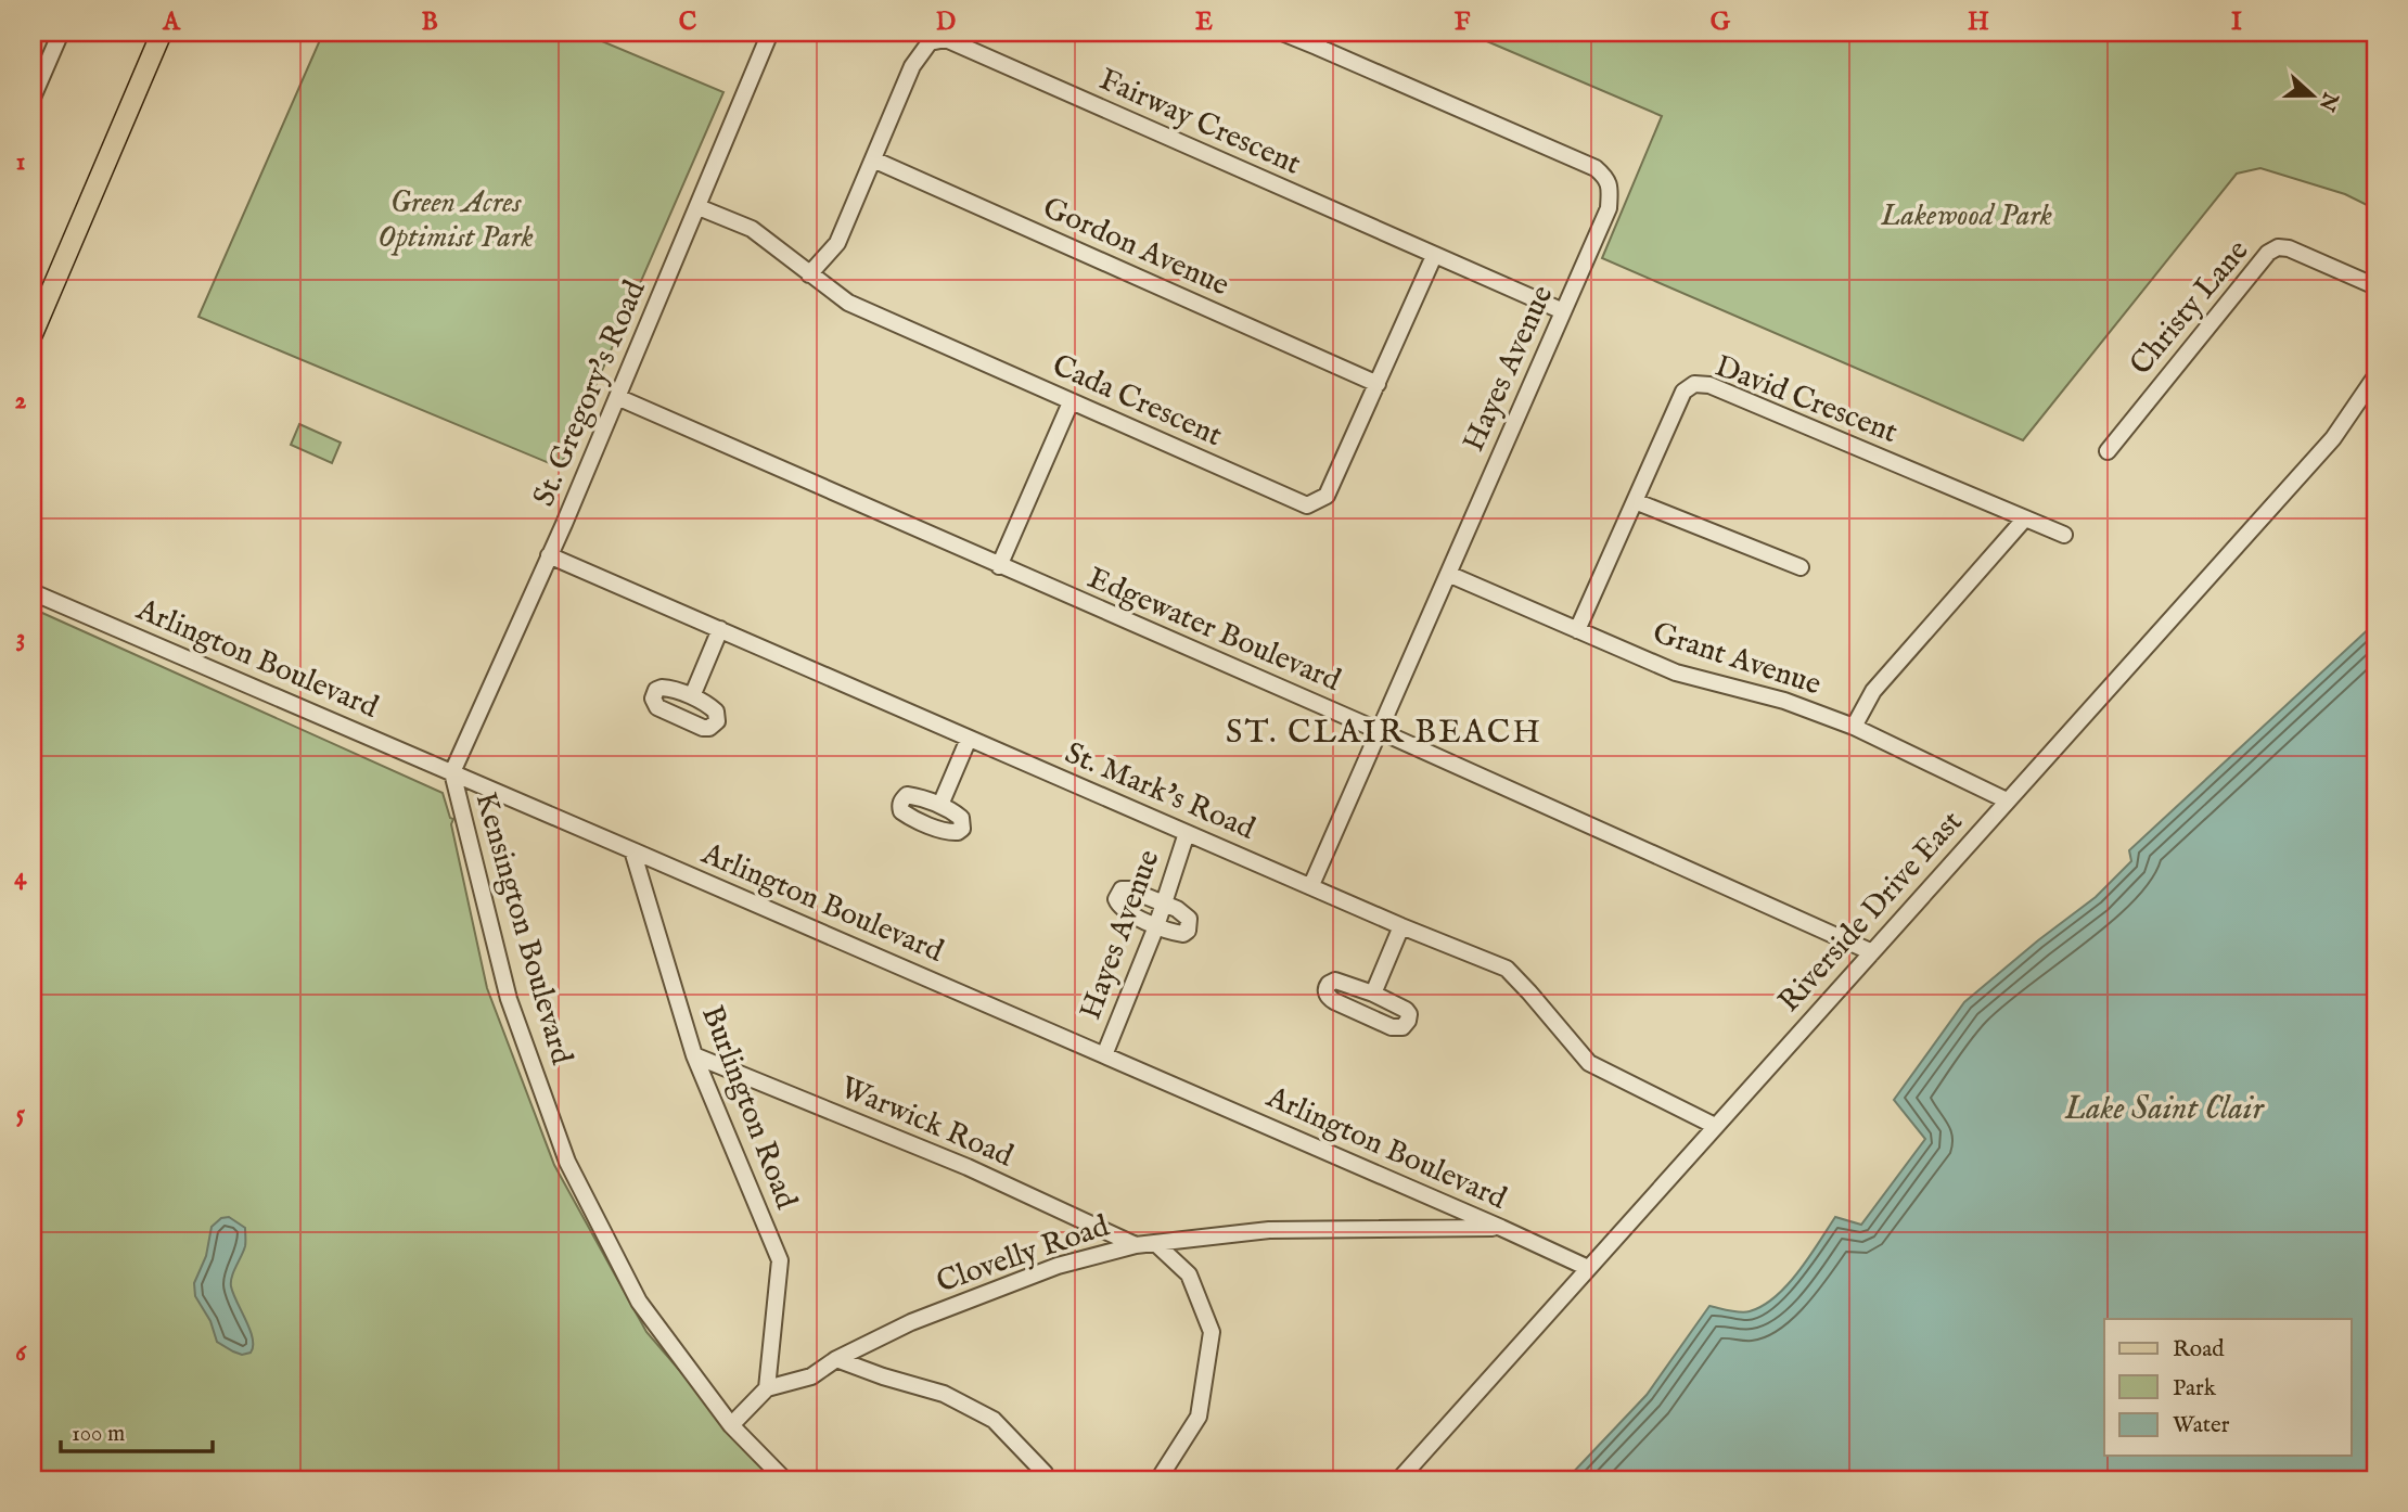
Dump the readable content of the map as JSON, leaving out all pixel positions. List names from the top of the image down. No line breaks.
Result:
{"streets":{"street":["Fairway Crescent","Gordon Avenue","Christy Lane","Hayes Avenue","St. Gregory's Road","David Crescent","Cada Crescent","Edgewater Boulevard","Arlington Boulevard","Grant Avenue","St. Mark's Road","Riverside Drive East","Kensington Boulevard","Burlington Road","Warwick Road","Clovelly Road"]},"crossings":[["Fairway Crescent","Gordon Avenue"],["Fairway Crescent","Hayes Avenue"],["Fairway Crescent","Cada Crescent"],["Gordon Avenue","Cada Crescent"],["Hayes Avenue","Edgewater Boulevard"],["Hayes Avenue","Arlington Boulevard"],["Hayes Avenue","Grant Avenue"],["Hayes Avenue","St. Mark's Road"],["St. Gregory's Road","Cada Crescent"],["St. Gregory's Road","Edgewater Boulevard"],["St. Gregory's Road","Arlington Boulevard"],["St. Gregory's Road","St. Mark's Road"],["St. Gregory's Road","Kensington Boulevard"],["David Crescent","Grant Avenue"],["Edgewater Boulevard","Riverside Drive East"],["Arlington Boulevard","Riverside Drive East"],["Arlington Boulevard","Kensington Boulevard"],["Arlington Boulevard","Burlington Road"],["Arlington Boulevard","Clovelly Road"],["Grant Avenue","Riverside Drive East"],["St. Mark's Road","Riverside Drive East"],["Burlington Road","Warwick Road"],["Burlington Road","Clovelly Road"],["Warwick Road","Clovelly Road"]],"districts":["ST. CLAIR BEACH"],"water":["Lake Saint Clair"],"parks":["Green Acres Optimist Park","Lakewood Park"],"legend":["Road","Park","Water"],"scale_bar":"100 m","north":"right","grid":{"columns":["A","B","C","D","E","F","G","H","I"],"rows":["1","2","3","4","5","6"]}}
